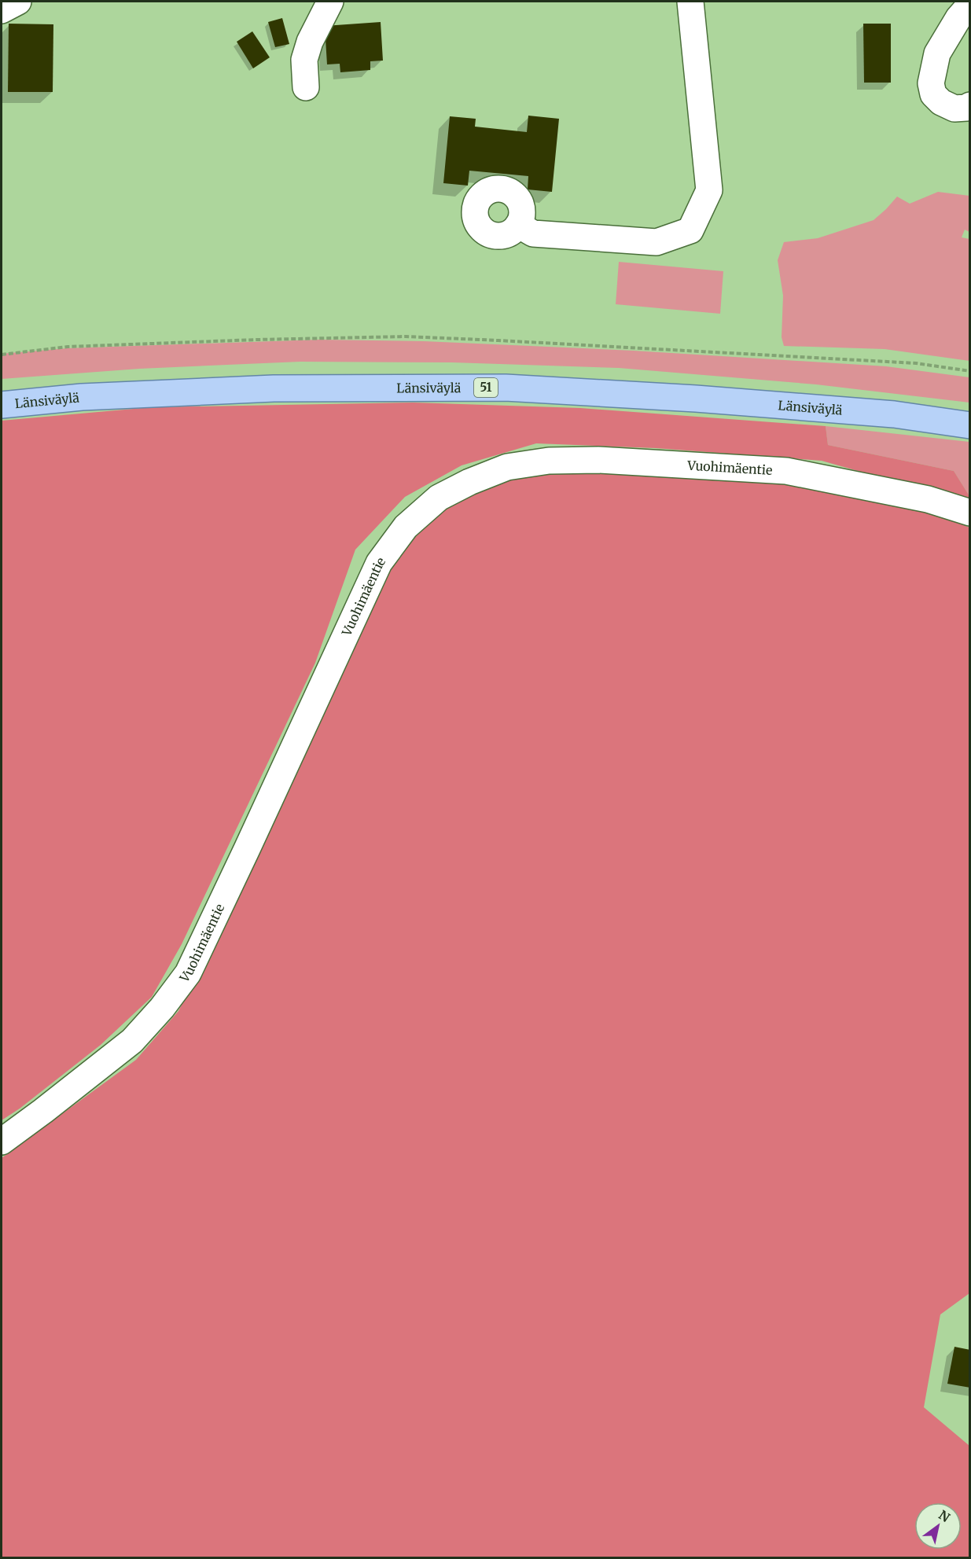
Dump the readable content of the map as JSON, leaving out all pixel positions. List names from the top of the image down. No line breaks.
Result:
{"streets":{"main road":["Länsiväylä","51"],"street":["Vuohimäentie"]},"north":"top right"}
